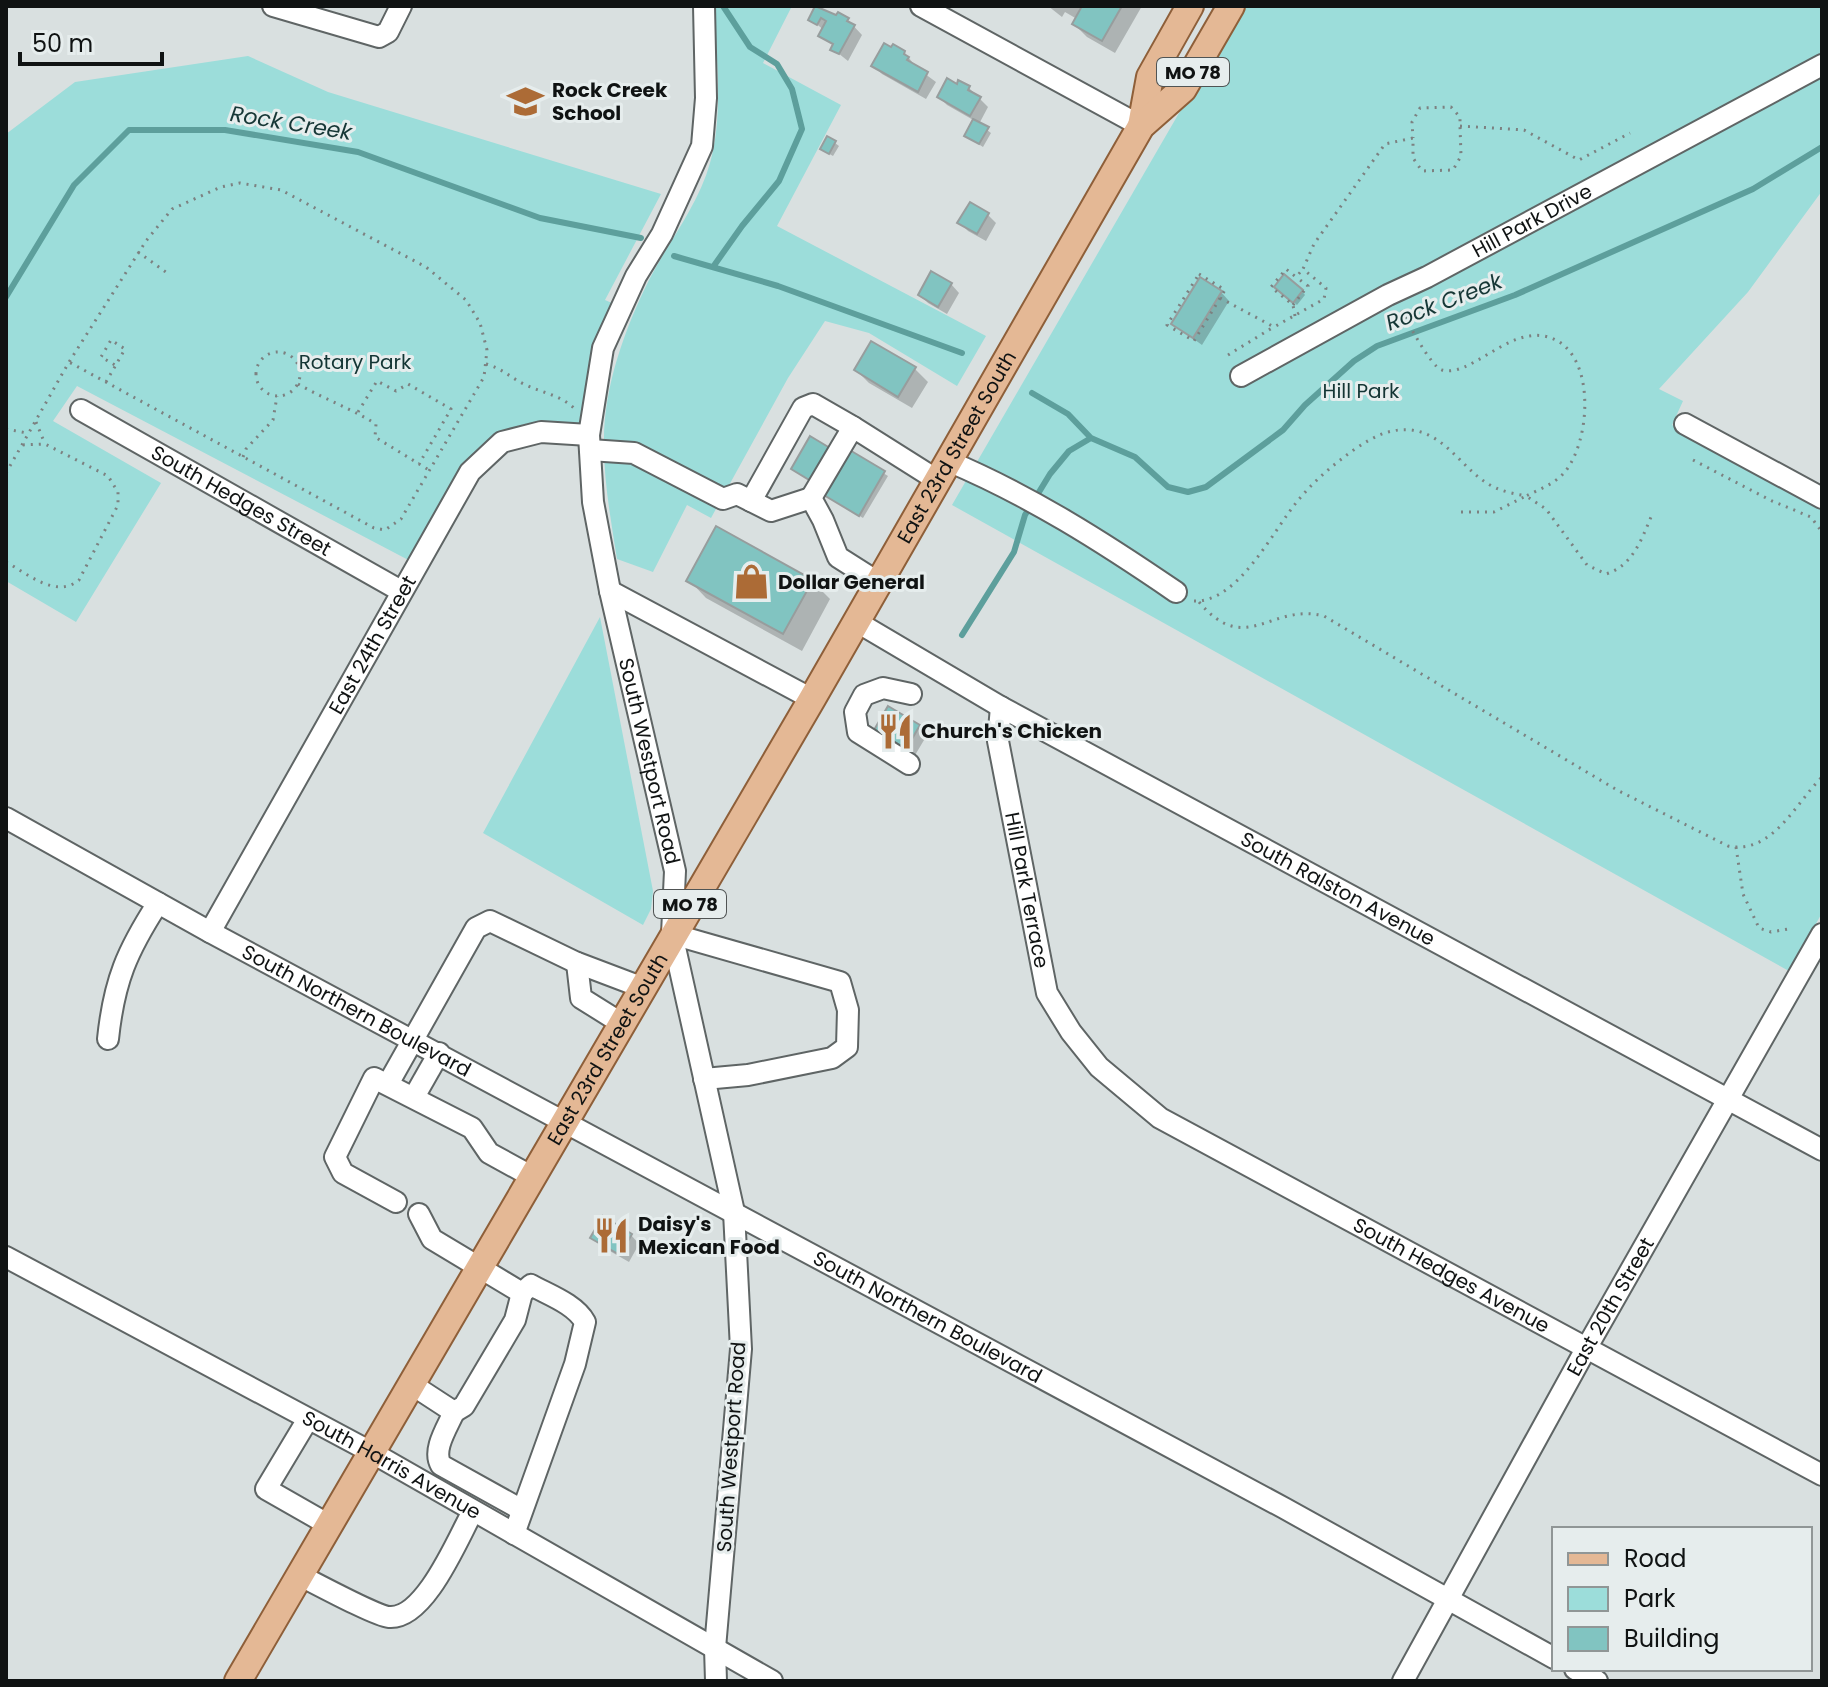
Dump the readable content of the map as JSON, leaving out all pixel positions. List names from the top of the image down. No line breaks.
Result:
{"streets":{"main road":["MO 78","East 23rd Street South"],"street":["Hill Park Drive","South Hedges Street","East 24th Street","South Westport Road","South Ralston Avenue","Hill Park Terrace","South Northern Boulevard","South Hedges Avenue","East 20th Street","South Harris Avenue"]},"crossings":[["East 23rd Street South","South Westport Road"],["East 23rd Street South","South Ralston Avenue"],["East 23rd Street South","South Northern Boulevard"],["East 23rd Street South","South Harris Avenue"],["South Hedges Street","East 24th Street"],["East 24th Street","South Westport Road"],["East 24th Street","South Northern Boulevard"],["South Westport Road","South Northern Boulevard"],["South Westport Road","South Harris Avenue"],["South Ralston Avenue","Hill Park Terrace"],["South Ralston Avenue","East 20th Street"],["Hill Park Terrace","South Hedges Avenue"],["South Northern Boulevard","East 20th Street"],["South Hedges Avenue","East 20th Street"]],"water":["Rock Creek"],"parks":["Rotary Park","Hill Park"],"places":{"school or university":["Rock Creek School"],"shop":["Dollar General"],"restaurant":["Church's Chicken","Daisy's Mexican Food"]},"legend":["Road","Park","Building"],"scale_bar":"50 m"}
